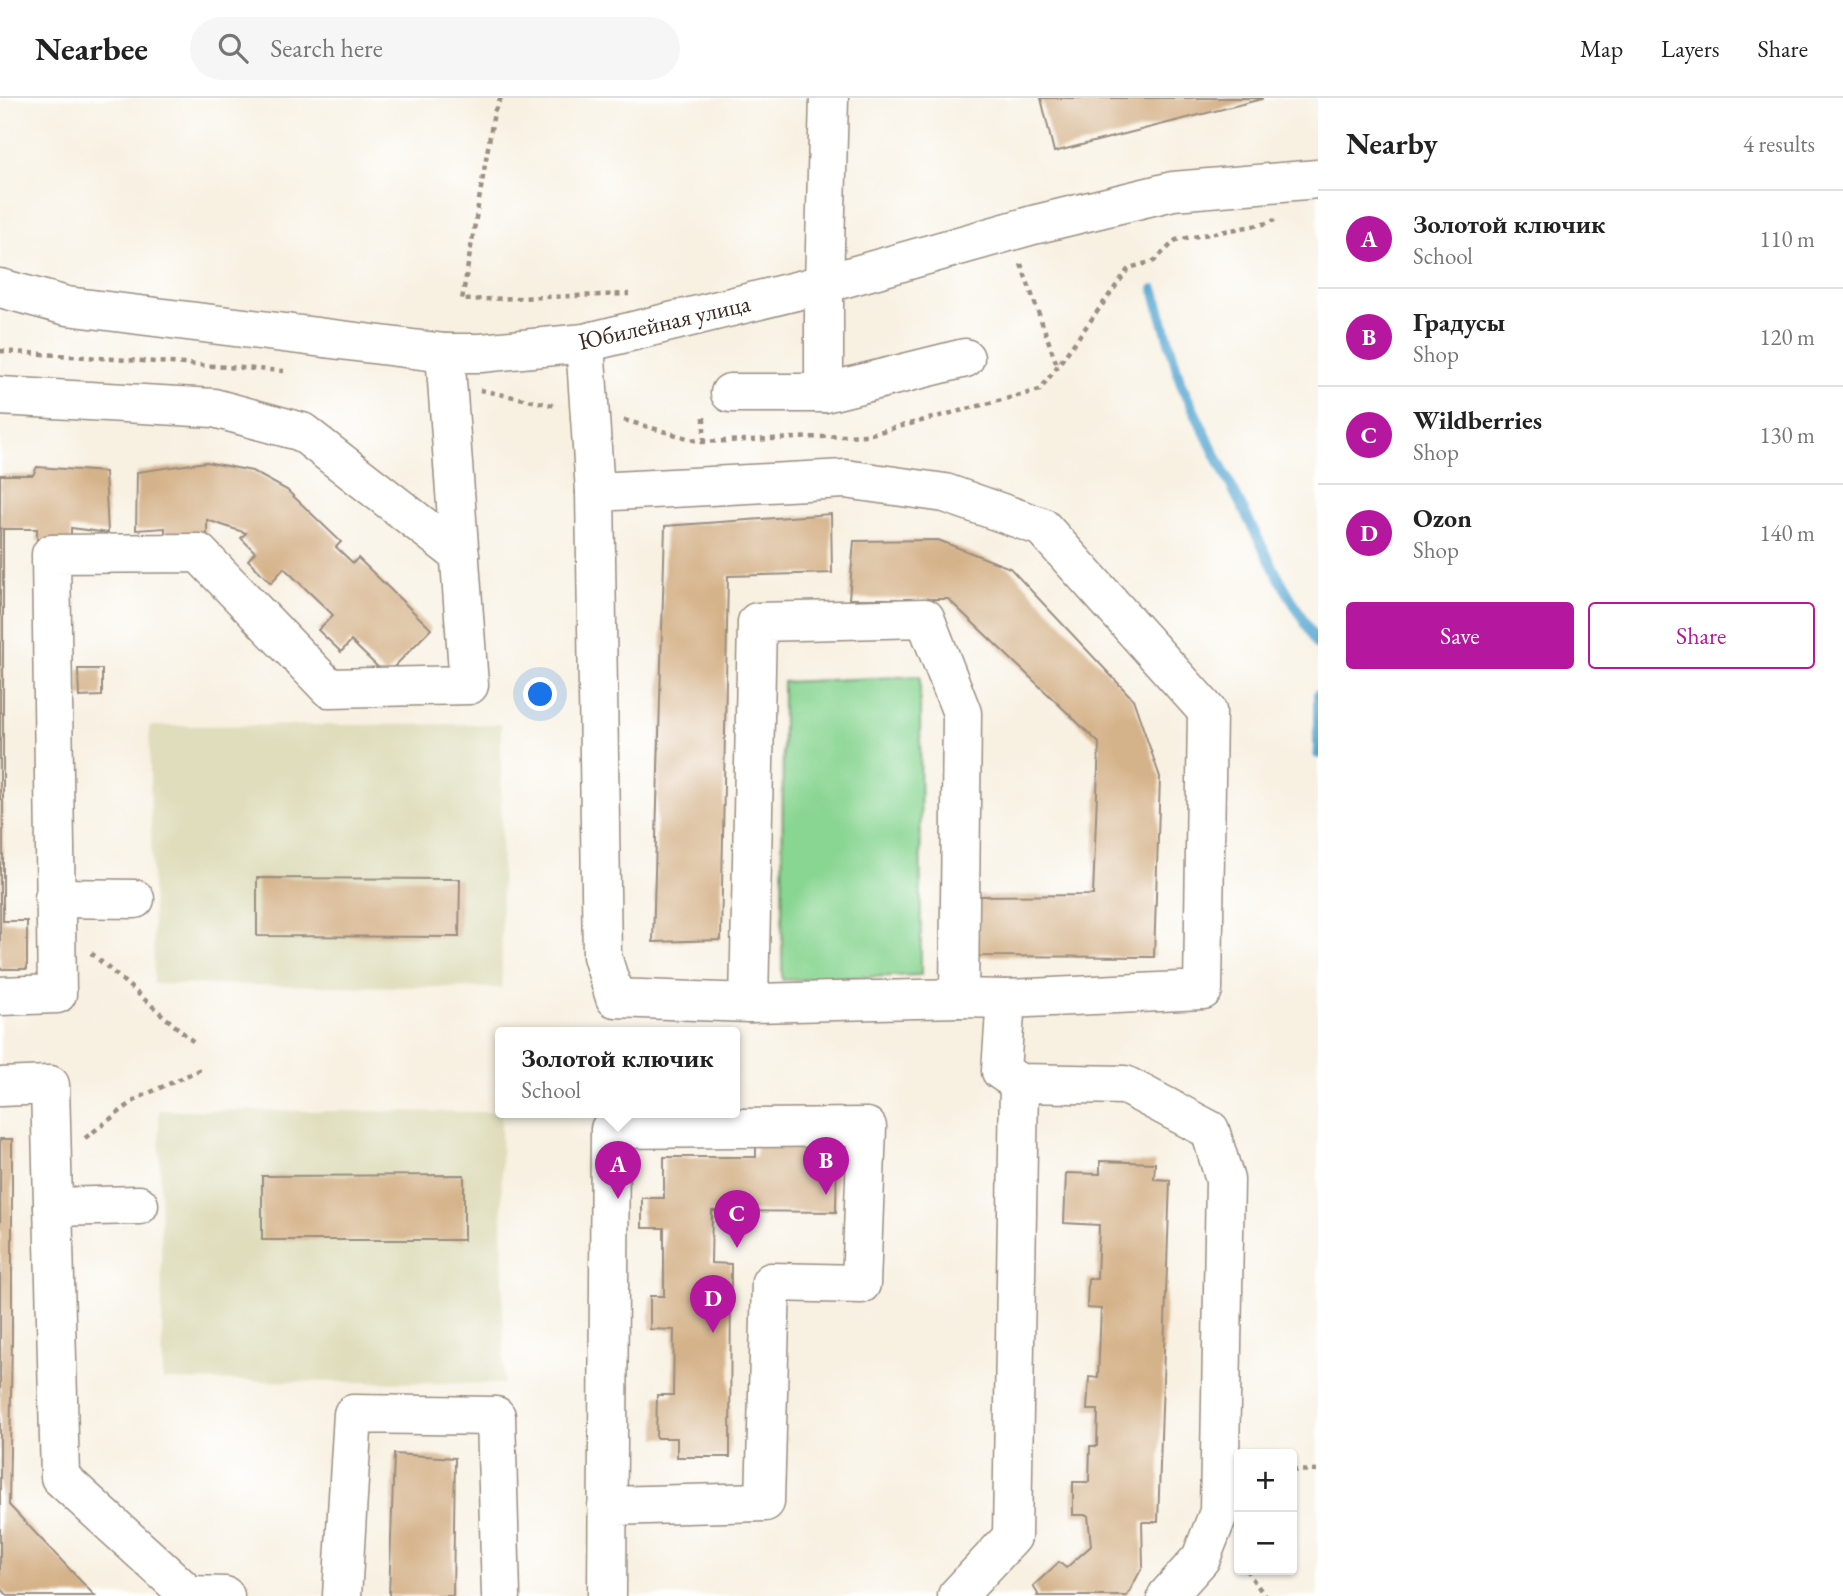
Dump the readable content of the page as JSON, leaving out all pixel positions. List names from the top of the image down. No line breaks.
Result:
{"streets":{"street":["Юбилейная улица"]},"page":{"header":"Nearbee","search":"Search here","nav":["Map","Layers","Share"],"heading":["Nearby","4 results"],"list":[{"mark":"A","name":"Золотой ключик","note":"School","value":"110 m"},{"mark":"B","name":"Градусы","note":"Shop","value":"120 m"},{"mark":"C","name":"Wildberries","note":"Shop","value":"130 m"},{"mark":"D","name":"Ozon","note":"Shop","value":"140 m"}],"buttons":["Save","Share"],"popup":["Золотой ключик","School"],"pins":["B","A","C","D"],"map_buttons":["+","−"]}}
